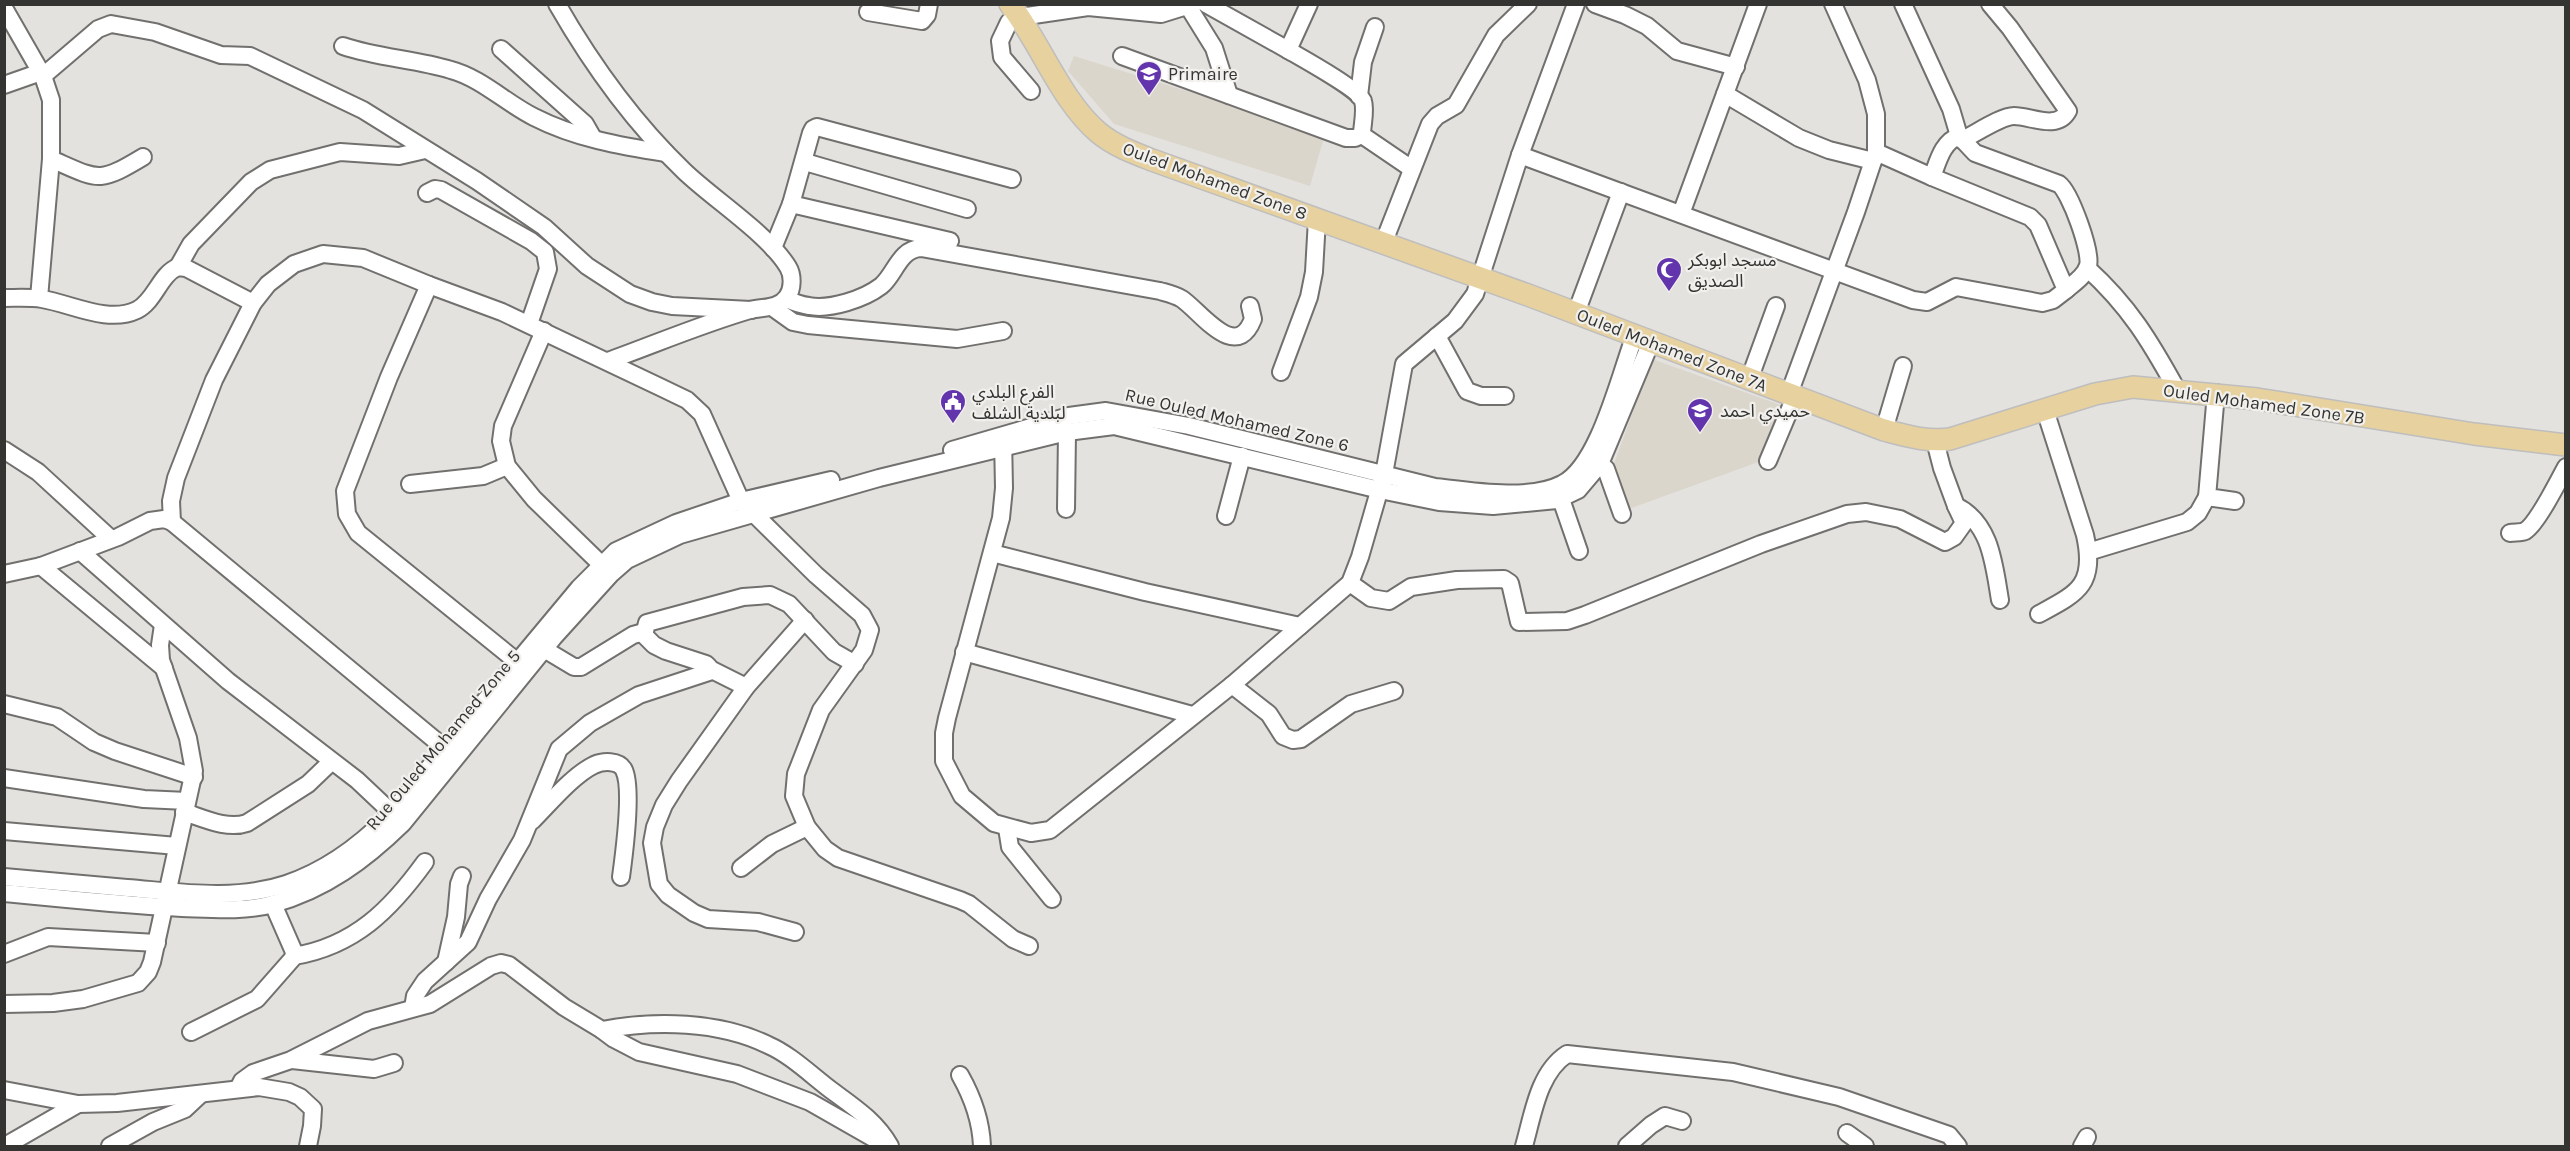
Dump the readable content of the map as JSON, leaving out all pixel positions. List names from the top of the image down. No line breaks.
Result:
{"streets":{"main road":["Ouled Mohamed Zone 8","Ouled Mohamed Zone 7A","Ouled Mohamed Zone 7B"],"street":["Rue Ouled Mohamed Zone 6","Rue Ouled Mohamed Zone 5"]},"crossings":[["Ouled Mohamed Zone 8","Ouled Mohamed Zone 7A"],["Ouled Mohamed Zone 7A","Ouled Mohamed Zone 7B"],["Ouled Mohamed Zone 7A","Rue Ouled Mohamed Zone 6"],["Rue Ouled Mohamed Zone 6","Rue Ouled Mohamed Zone 5"]],"places":{"school or university":["Primaire","حميدي احمد"],"mosque":["مسجد ابوبكر الصديق"],"public building":["الفرع البلدي لبلدية الشلف"]}}
